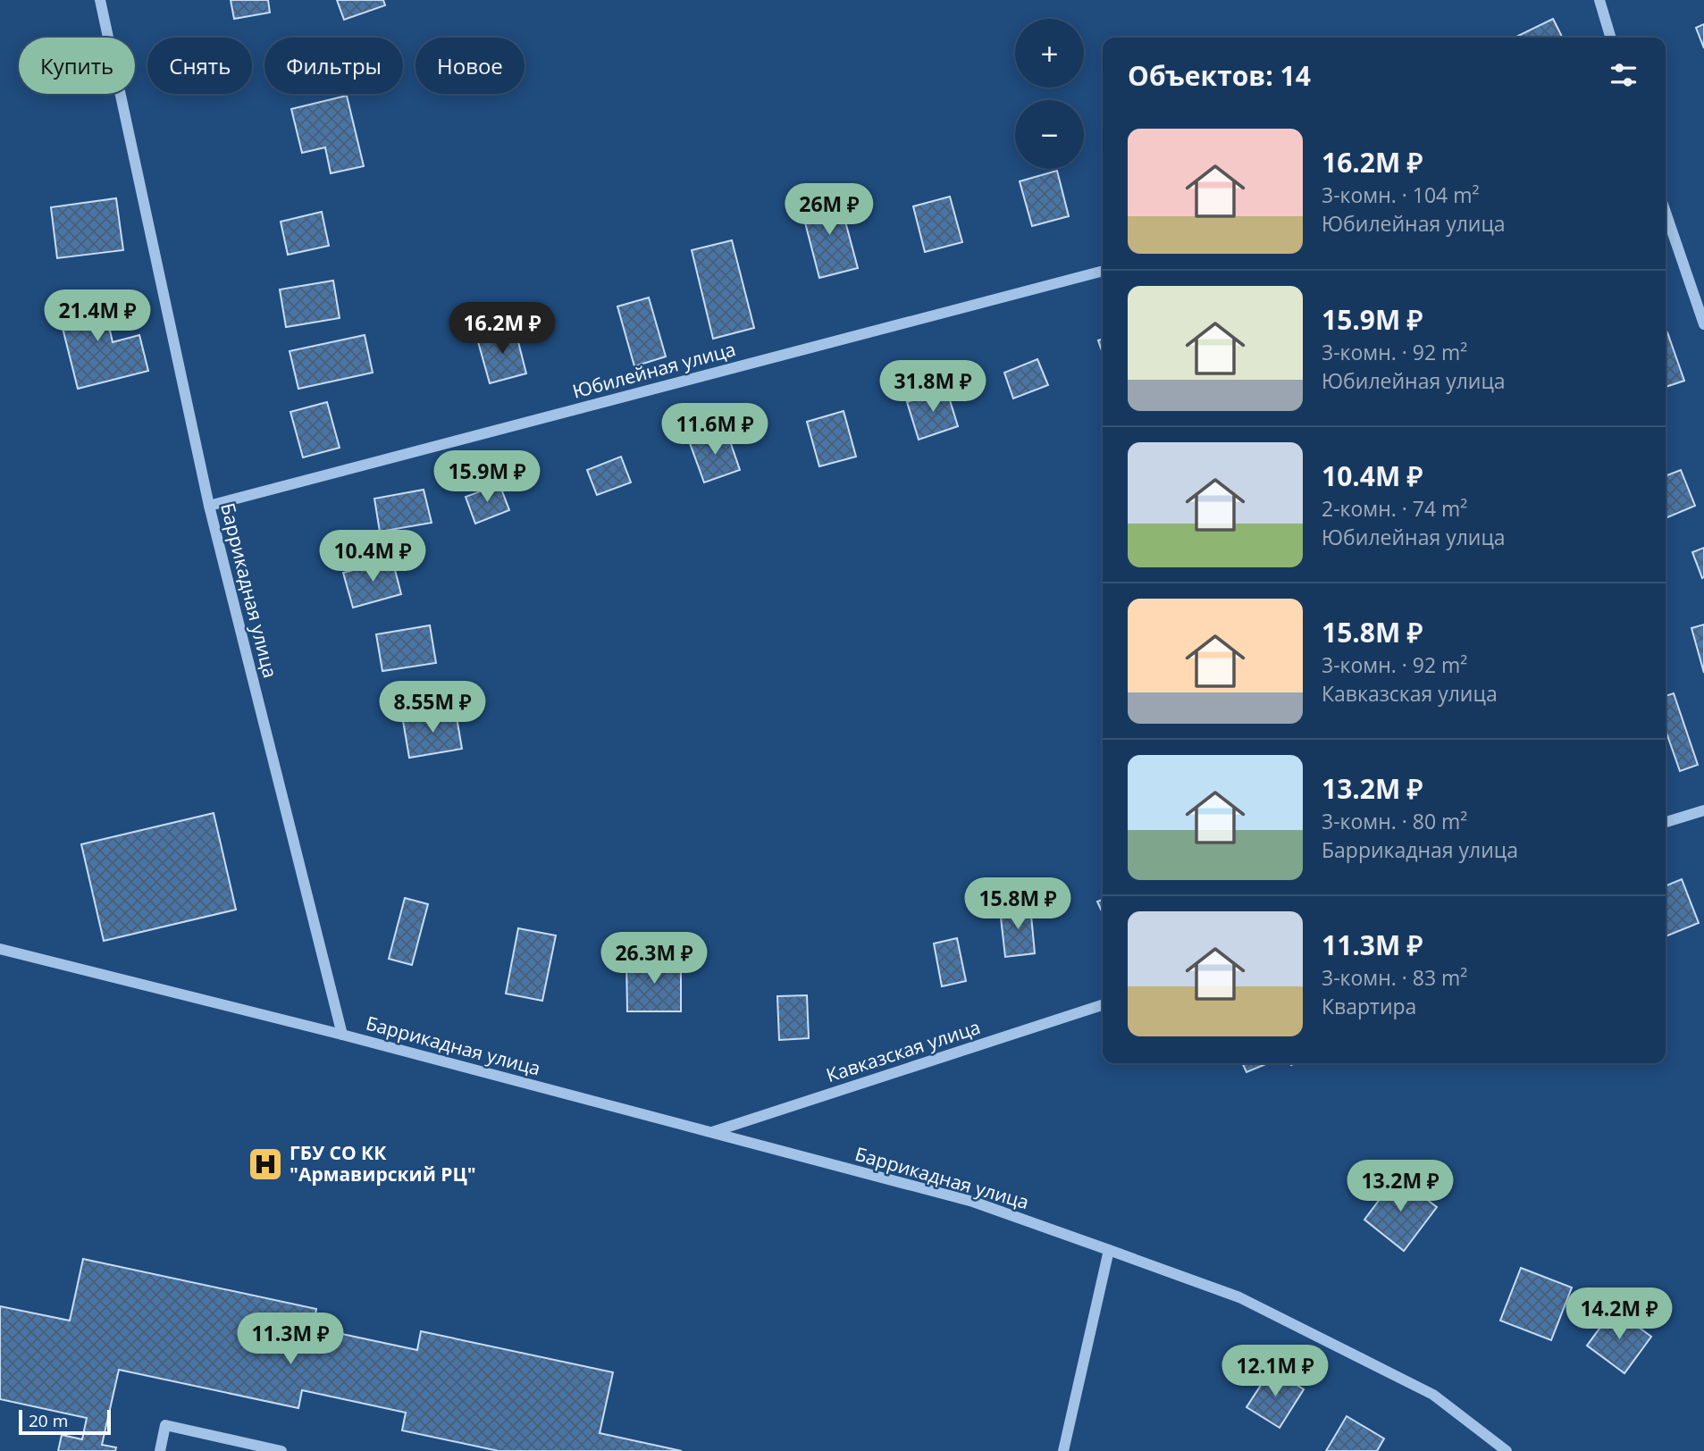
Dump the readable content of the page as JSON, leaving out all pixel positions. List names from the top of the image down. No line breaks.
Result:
{"streets":{"street":["Юбилейная улица","Баррикадная улица","Кавказская улица"]},"crossings":[["Юбилейная улица","Баррикадная улица"],["Баррикадная улица","Кавказская улица"]],"places":{"hospital":["ГБУ СО КК \"Армавирский РЦ\""]},"scale_bar":"20 m","page":{"map_buttons":["+","−"],"chip":["Купить","Снять","Фильтры","Новое"],"heading":"Объектов: 14","list":[{"name":"16.2M ₽","note":"3-комн. · 104 m² · Юбилейная улица"},{"name":"15.9M ₽","note":"3-комн. · 92 m² · Юбилейная улица"},{"name":"10.4M ₽","note":"2-комн. · 74 m² · Юбилейная улица"},{"name":"15.8M ₽","note":"3-комн. · 92 m² · Кавказская улица"},{"name":"13.2M ₽","note":"3-комн. · 80 m² · Баррикадная улица"},{"name":"11.3M ₽","note":"3-комн. · 83 m² · Квартира"}],"price":["26M ₽","21.4M ₽","16.2M ₽","31.8M ₽","11.6M ₽","15.9M ₽","10.4M ₽","8.55M ₽","15.8M ₽","26.3M ₽","13.2M ₽","14.2M ₽","11.3M ₽","12.1M ₽"],"scale":"20 m"}}
